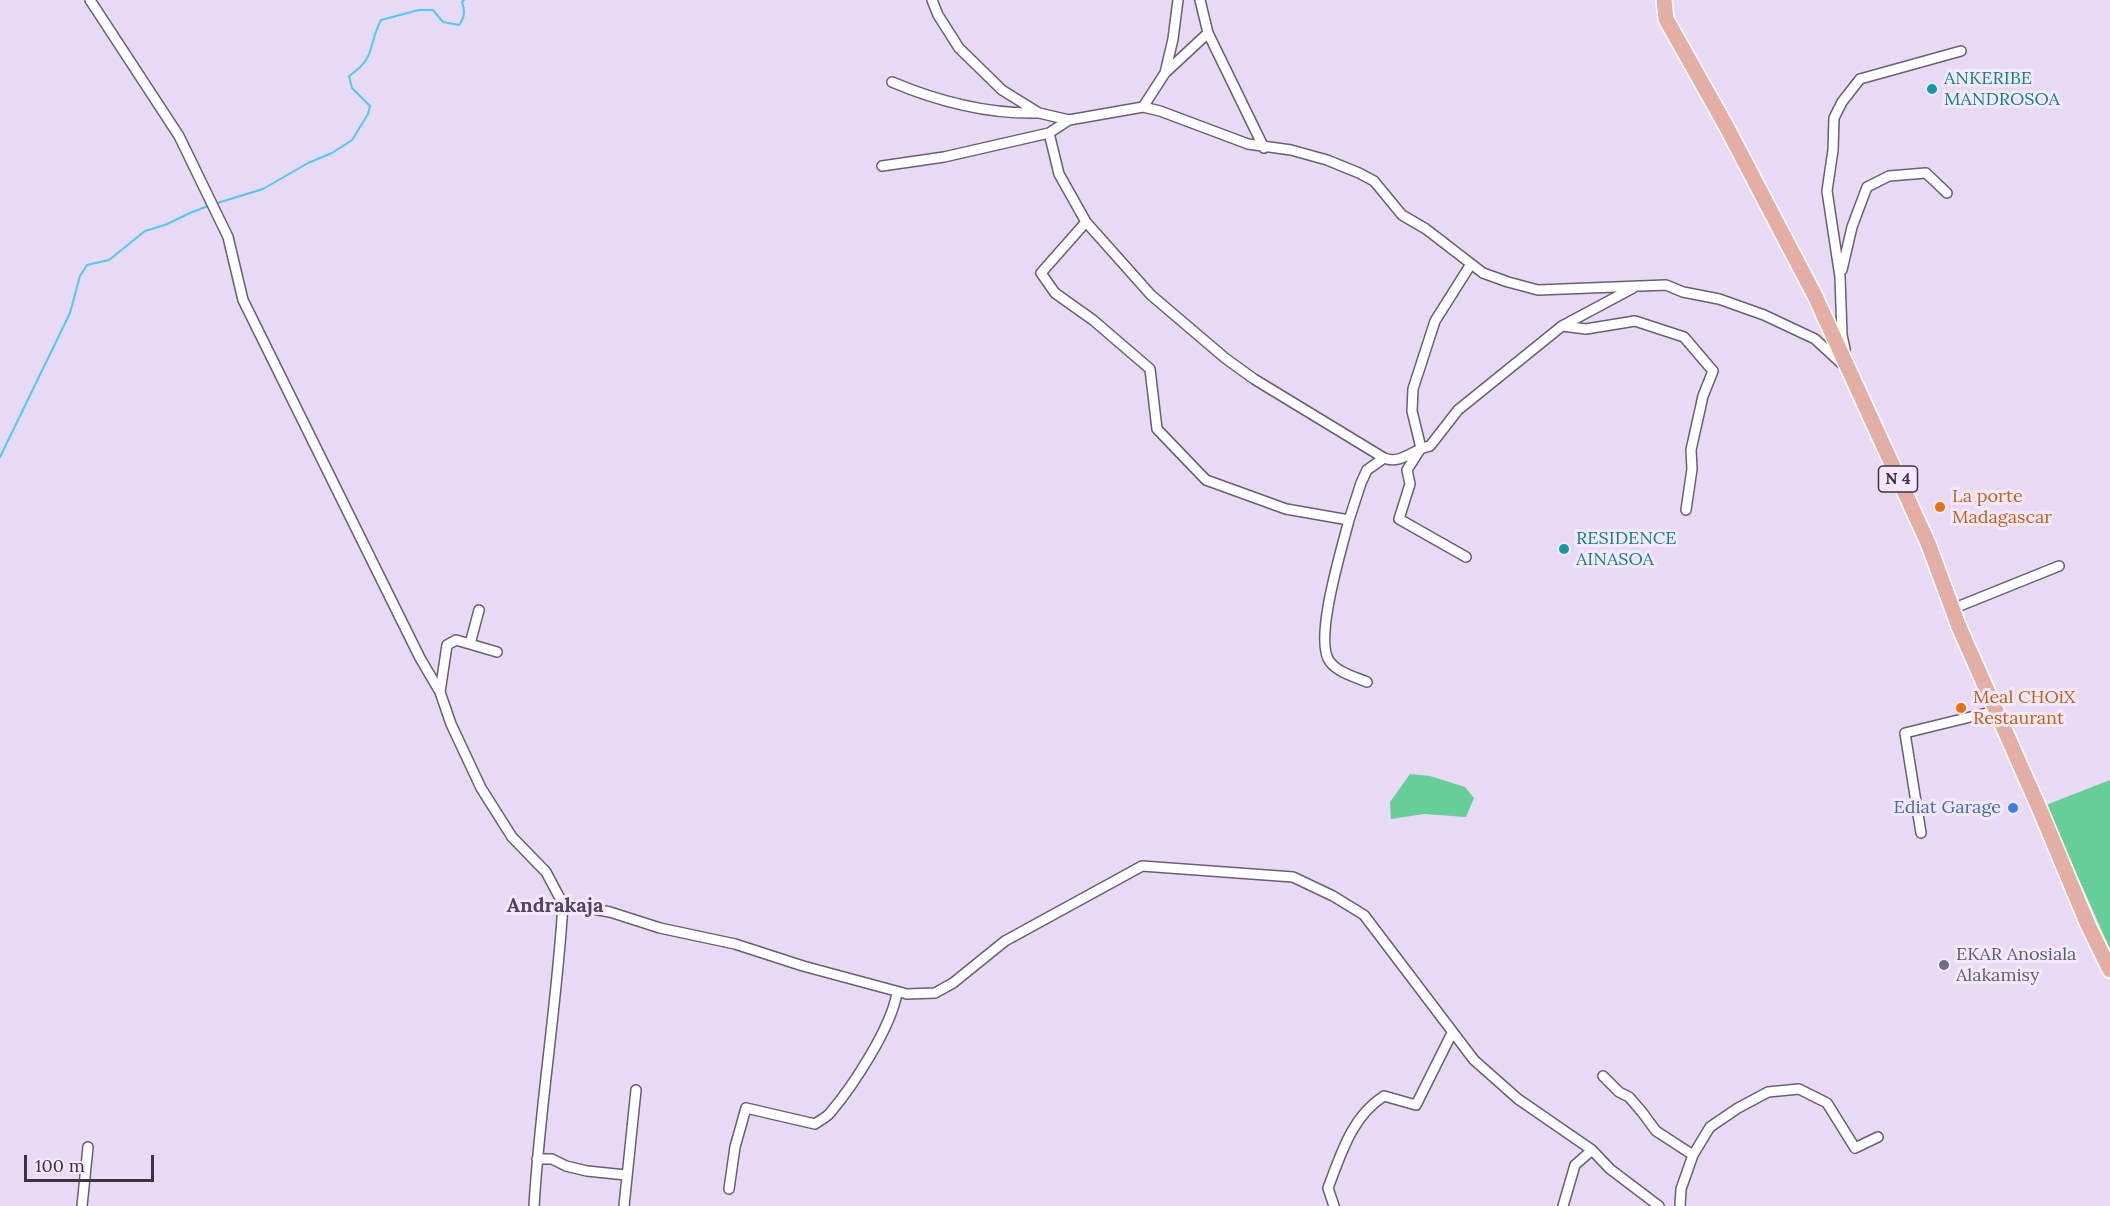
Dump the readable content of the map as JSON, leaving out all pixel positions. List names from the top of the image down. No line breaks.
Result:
{"streets":{"main road":["N 4"]},"districts":["Andrakaja"],"places":["ANKERIBE MANDROSOA","La porte Madagascar","RESIDENCE AINASOA","Meal CHOiX Restaurant","Ediat Garage","EKAR Anosiala Alakamisy"],"scale_bar":"100 m"}
